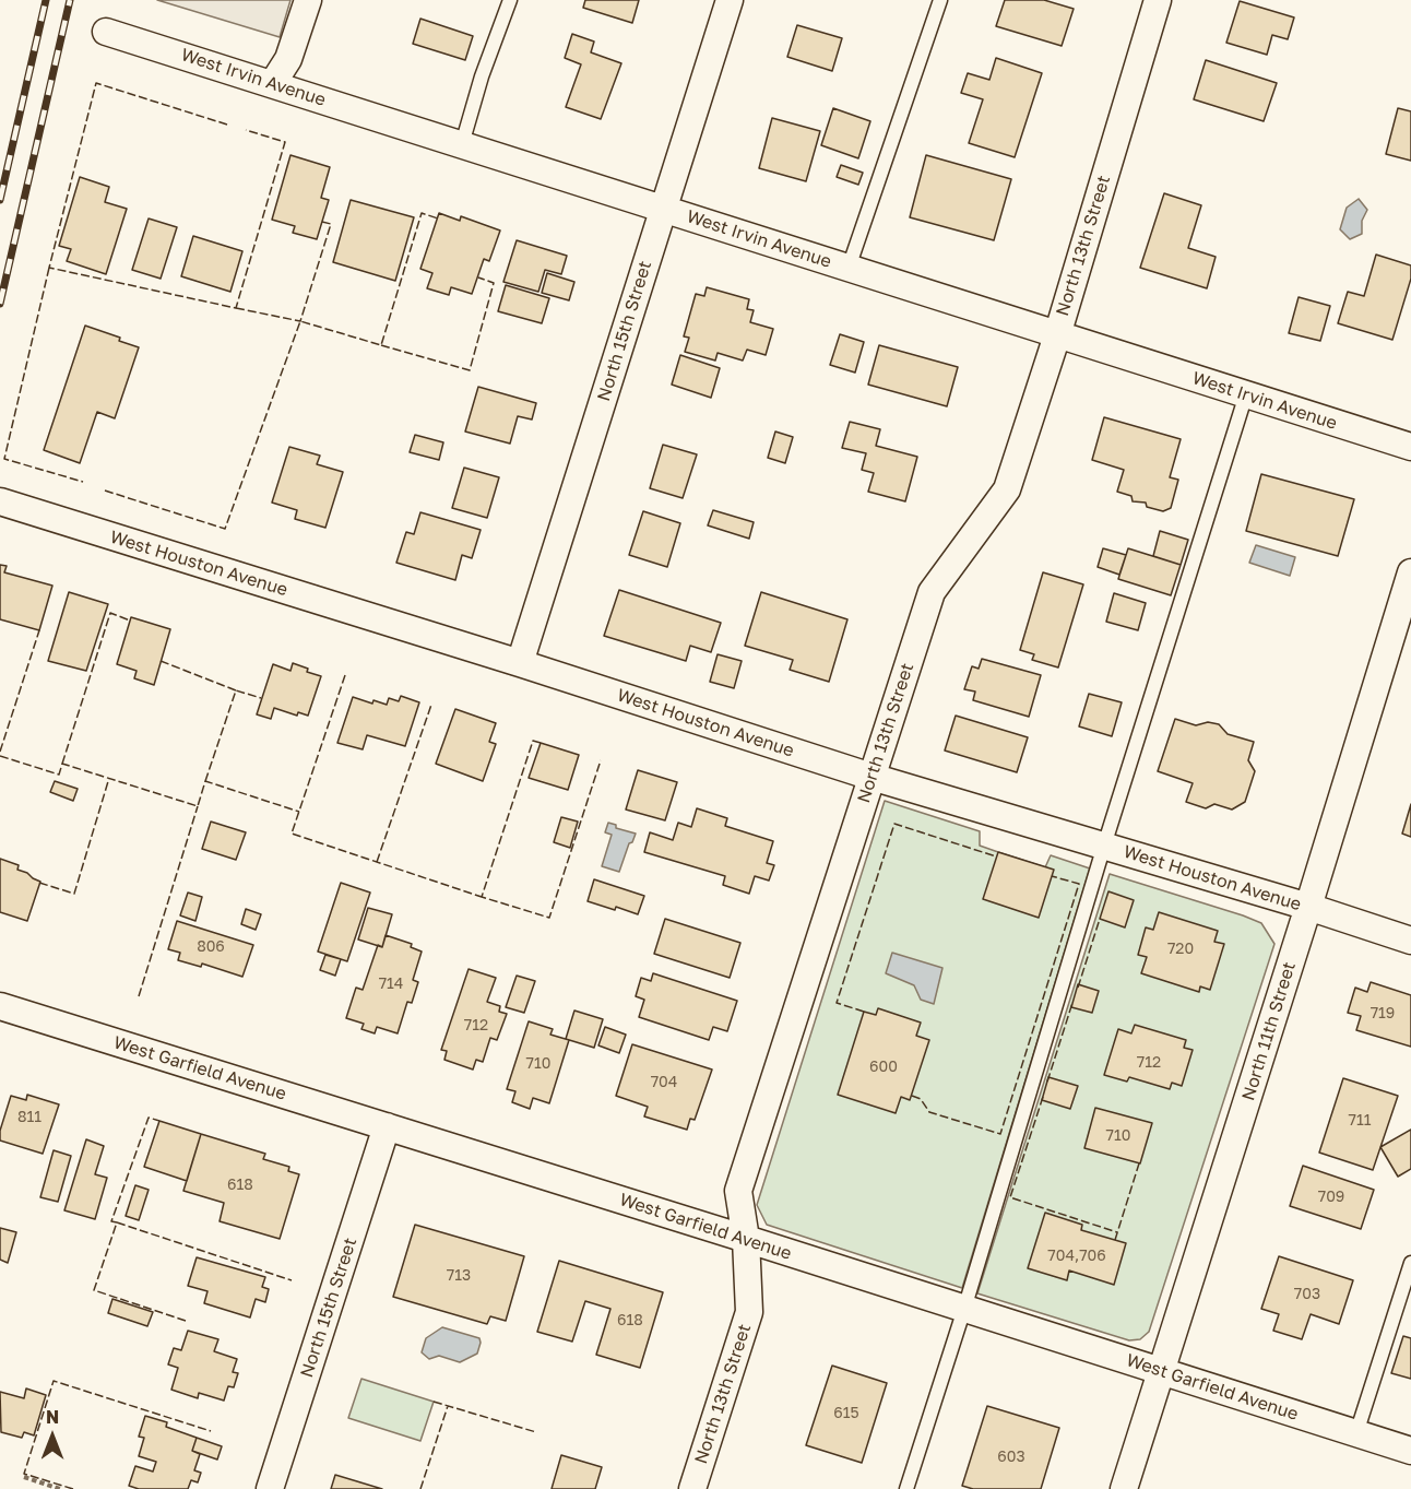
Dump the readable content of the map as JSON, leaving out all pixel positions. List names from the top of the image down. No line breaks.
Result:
{"streets":{"street":["West Irvin Avenue","North 13th Street","North 15th Street","West Houston Avenue","North 11th Street","West Garfield Avenue"]},"crossings":[["West Irvin Avenue","North 13th Street"],["West Irvin Avenue","North 15th Street"],["North 13th Street","West Houston Avenue"],["North 13th Street","West Garfield Avenue"],["North 15th Street","West Houston Avenue"],["North 15th Street","West Garfield Avenue"],["West Houston Avenue","North 11th Street"],["North 11th Street","West Garfield Avenue"]],"house_numbers":["806","720","714","719","712","712","710","600","704","811","711","710","618","709","704,706","713","703","618","615","603"],"north":"top"}
